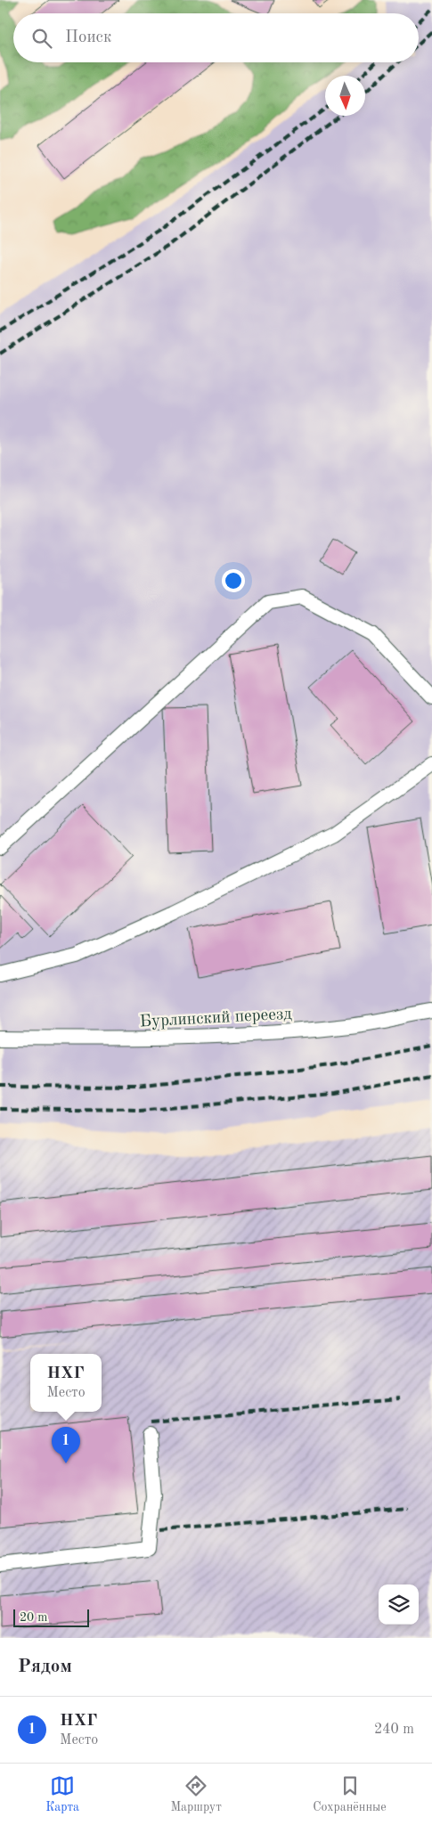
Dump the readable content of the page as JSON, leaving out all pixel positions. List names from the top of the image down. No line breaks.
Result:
{"streets":{"lane":["Бурлинский переезд"]},"scale_bar":"20 m","north":"bottom","page":{"search":"Поиск","popup":["НХГ","Место"],"pins":"1","scale":"20 m","heading":"Рядом","list":[{"mark":"1","name":"НХГ","note":"Место","value":"240 m"}],"nav":["Карта","Маршрут","Сохранённые"]}}
